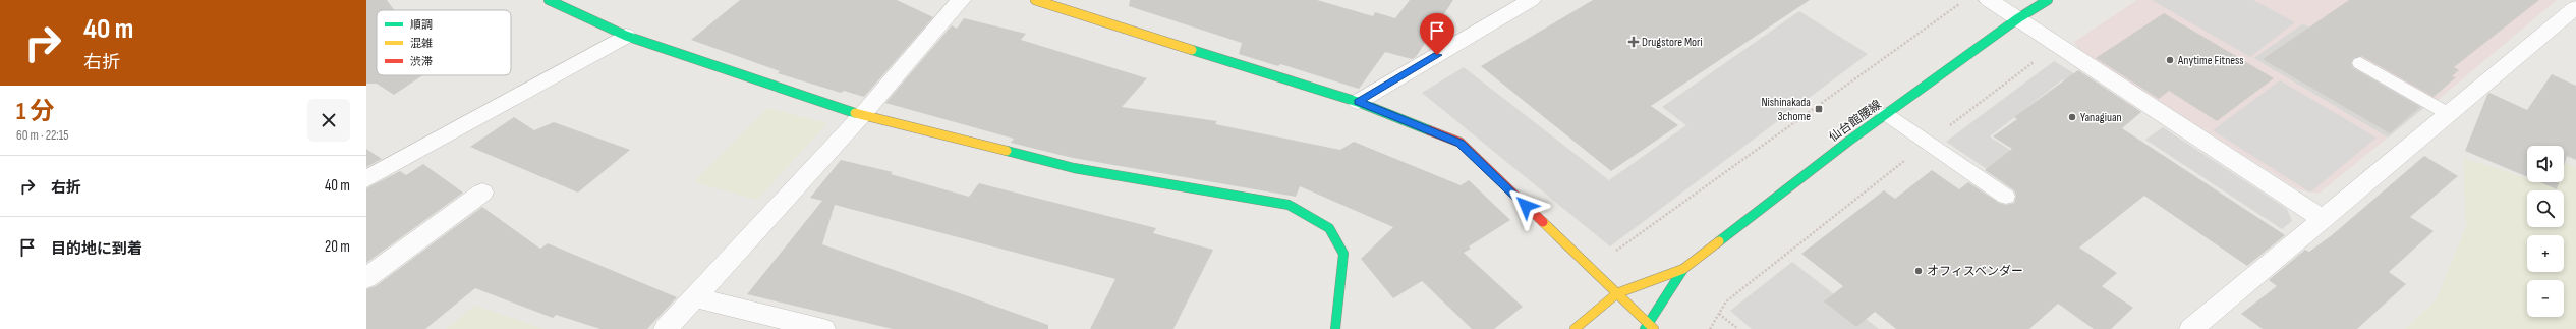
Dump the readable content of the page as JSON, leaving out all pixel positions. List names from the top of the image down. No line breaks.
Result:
{"streets":{"street":["仙台館腰線"]},"places":{"health":["Drugstore Mori"],"other":["Anytime Fitness","Yanagiuan","オフィスベンダー"],"transit":["Nishinakada 3chome"]},"legend":["順調","混雑","渋滞"],"page":{"turn":["40 m","右折"],"heading":["1 分","60 m · 22:15"],"map_buttons":["+","−"],"list":[{"name":"右折","value":"40 m"},{"name":"目的地に到着","value":"20 m"}]}}
